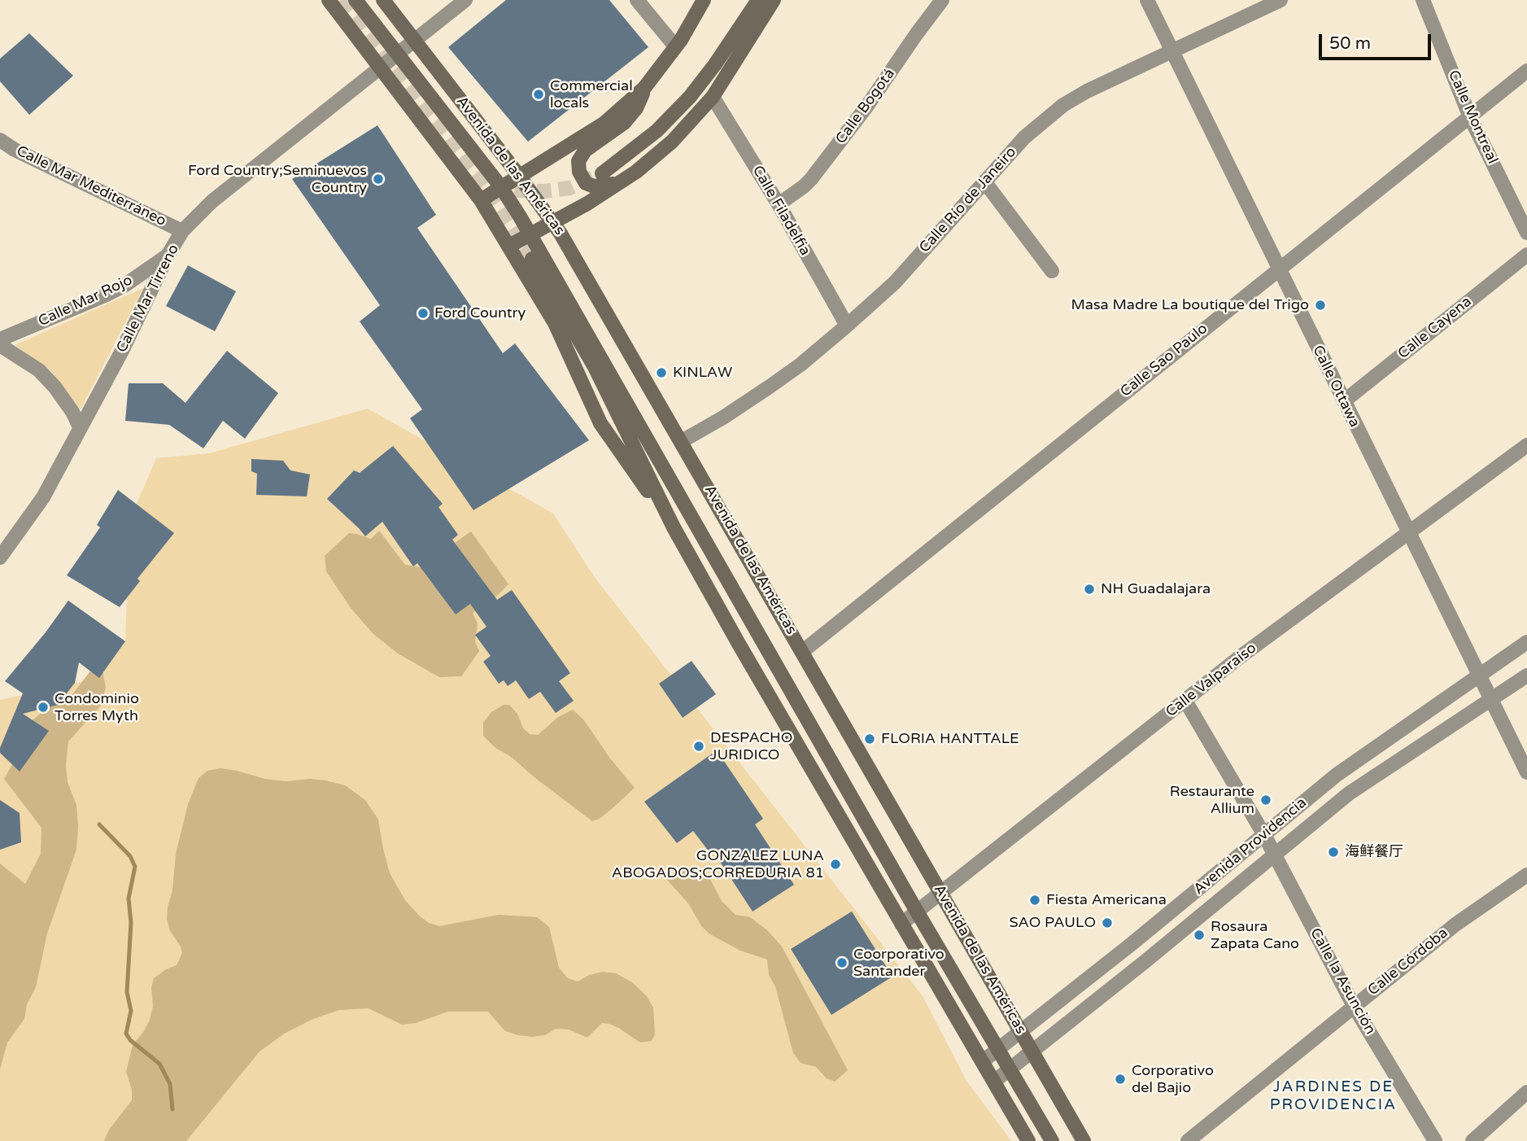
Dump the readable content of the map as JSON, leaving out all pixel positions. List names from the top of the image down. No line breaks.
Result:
{"streets":{"main road":["Avenida de las Américas"],"street":["Calle Bogotá","Calle Montreal","Calle Mar Mediterráneo","Calle Río de Janeiro","Calle Filadelfia","Calle Mar Tirreno","Calle Mar Rojo","Calle Cayena","Calle Sao Paulo","Calle Ottawa","Calle Valparaíso","Avenida Providencia","Calle Córdoba","Calle la Asunción"]},"crossings":[["Calle Bogotá","Calle Filadelfia"],["Calle Montreal","Calle Sao Paulo"],["Avenida de las Américas","Calle Río de Janeiro"],["Avenida de las Américas","Calle Mar Tirreno"],["Avenida de las Américas","Calle Sao Paulo"],["Avenida de las Américas","Calle Valparaíso"],["Avenida de las Américas","Avenida Providencia"],["Calle Mar Mediterráneo","Calle Mar Tirreno"],["Calle Río de Janeiro","Calle Filadelfia"],["Calle Río de Janeiro","Calle Ottawa"],["Calle Mar Tirreno","Calle Mar Rojo"],["Calle Cayena","Calle Ottawa"],["Calle Sao Paulo","Calle Ottawa"],["Calle Ottawa","Calle Valparaíso"],["Calle Ottawa","Avenida Providencia"],["Calle Valparaíso","Calle la Asunción"],["Avenida Providencia","Calle la Asunción"],["Calle Córdoba","Calle la Asunción"]],"districts":["JARDINES DE PROVIDENCIA"],"places":["Commercial locals","Ford Country;Seminuevos Country","Masa Madre La boutique del Trigo","Ford Country","KINLAW","NH Guadalajara","Condominio Torres Myth","FLORIA HANTTALE","DESPACHO JURIDICO","Restaurante Allium","海鲜餐厅","GONZALEZ LUNA ABOGADOS;CORREDURIA 81","Fiesta Americana","SAO PAULO","Rosaura Zapata Cano","Coorporativo Santander","Corporativo del Bajio"],"scale_bar":"50 m"}
